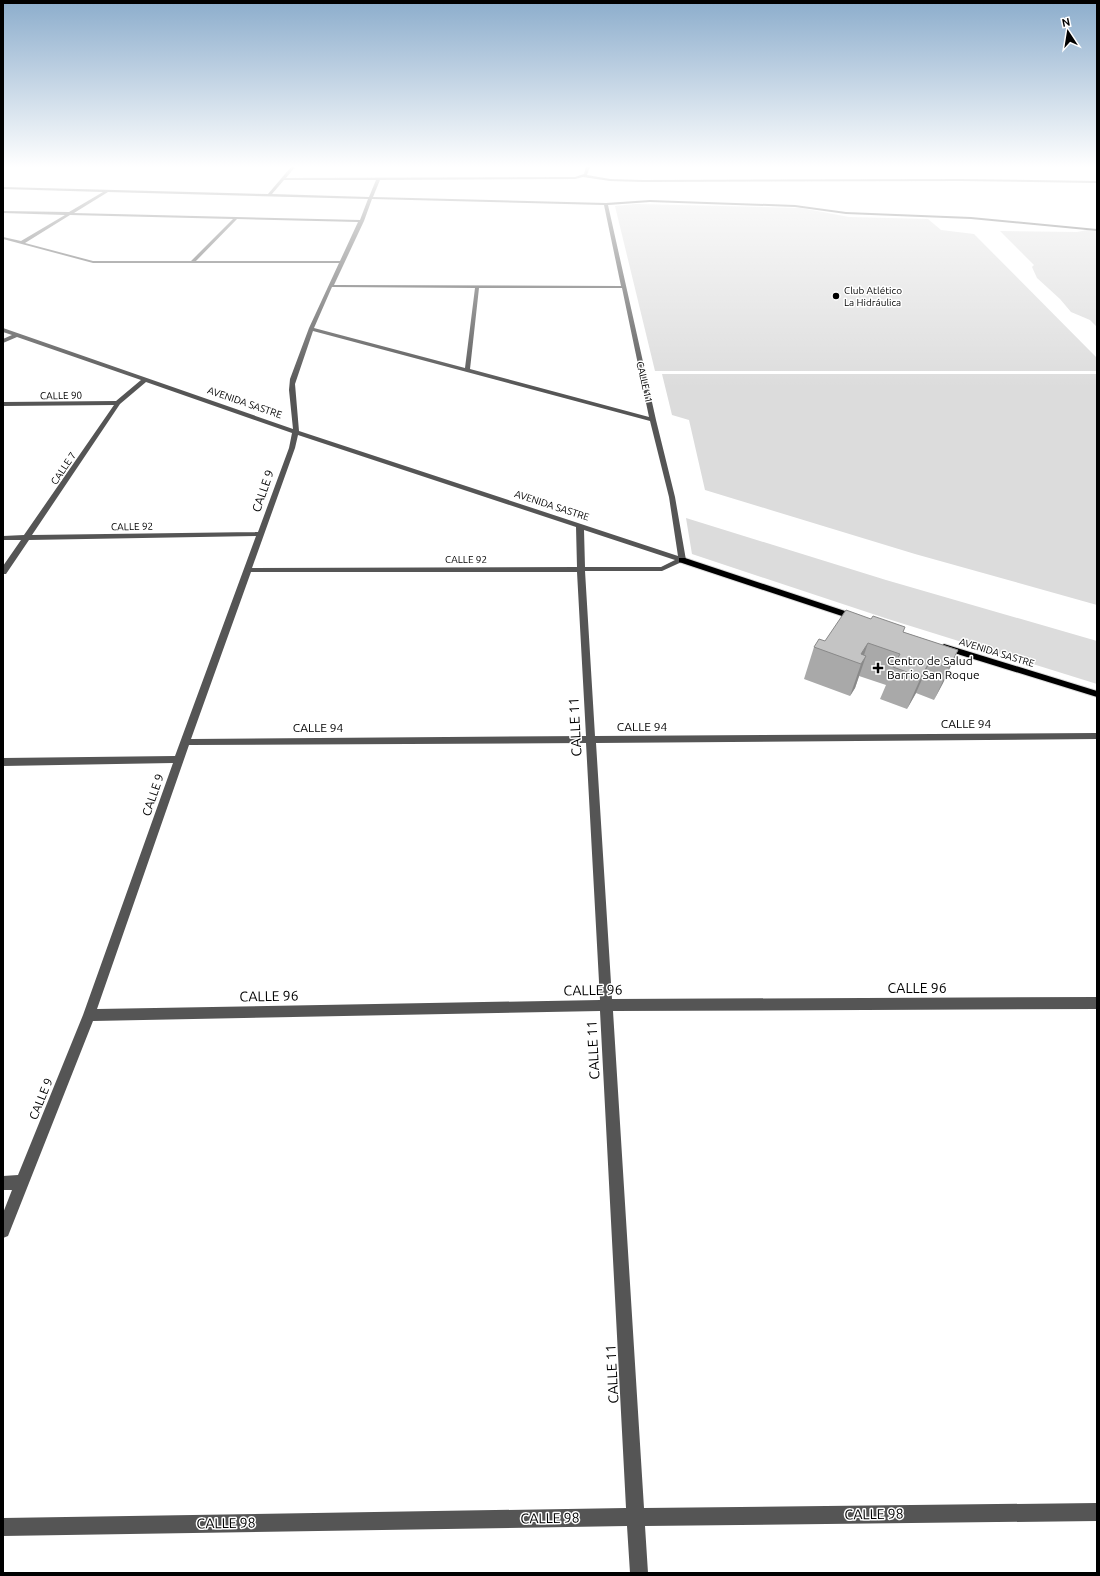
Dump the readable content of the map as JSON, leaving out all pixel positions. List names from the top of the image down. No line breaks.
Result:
{"streets":{"main road":["AVENIDA SASTRE"],"street":["CALLE 11","CALLE 90","CALLE 7","CALLE 9","CALLE 92","CALLE 94","CALLE 96","CALLE 98"]},"crossings":[["CALLE 11","AVENIDA SASTRE"],["CALLE 11","CALLE 92"],["CALLE 11","CALLE 94"],["CALLE 11","CALLE 96"],["CALLE 11","CALLE 98"],["CALLE 90","CALLE 7"],["AVENIDA SASTRE","CALLE 7"],["AVENIDA SASTRE","CALLE 9"],["AVENIDA SASTRE","CALLE 92"],["CALLE 7","CALLE 92"],["CALLE 9","CALLE 92"],["CALLE 9","CALLE 94"],["CALLE 9","CALLE 96"]],"places":{"other":["Club Atlético La Hidráulica"],"health":["Centro de Salud Barrio San Roque"]},"north":"top"}
